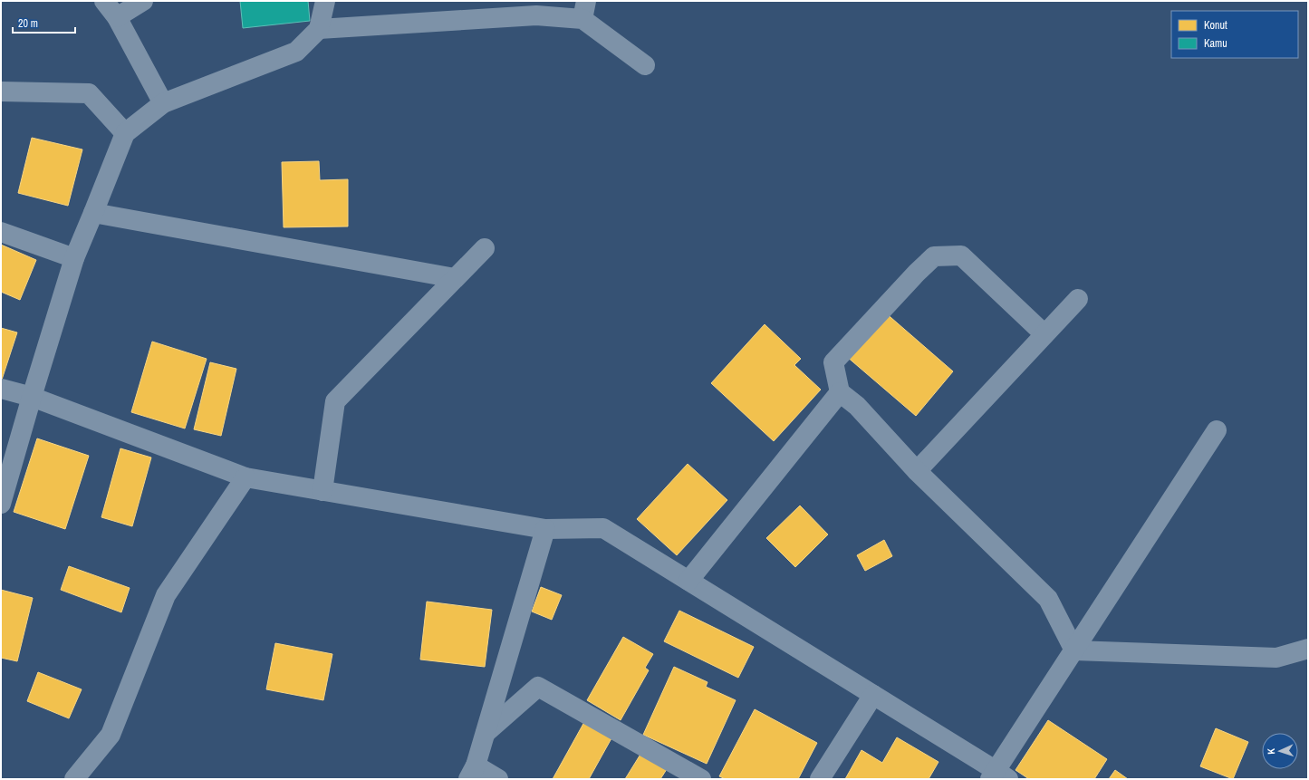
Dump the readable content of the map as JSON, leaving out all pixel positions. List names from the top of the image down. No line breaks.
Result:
{"legend":["Konut","Kamu"],"scale_bar":"20 m","north":"left"}
